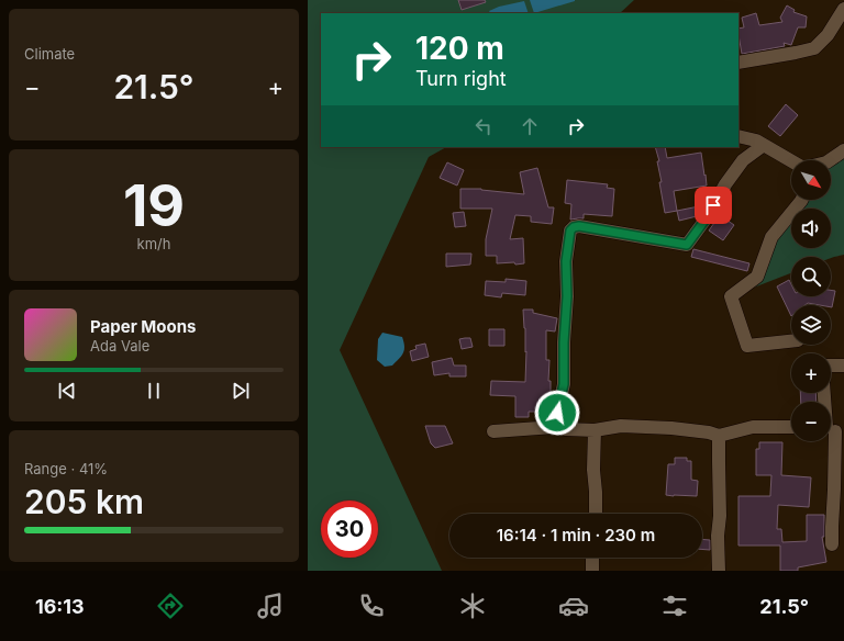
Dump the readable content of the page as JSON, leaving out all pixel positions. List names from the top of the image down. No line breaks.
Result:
{"north":"bottom right","page":{"tile":["Climate",["19","km/h"],["Range · 41%","205 km"]],"turn":["120 m","Turn right"],"heat":["−","21.5°","+"],"map_buttons":["+","−"],"song":["Paper Moons","Ada Vale"],"limit":"30","trip":"16:14 · 1 min · 230 m","tabs":["16:13","21.5°"]}}
